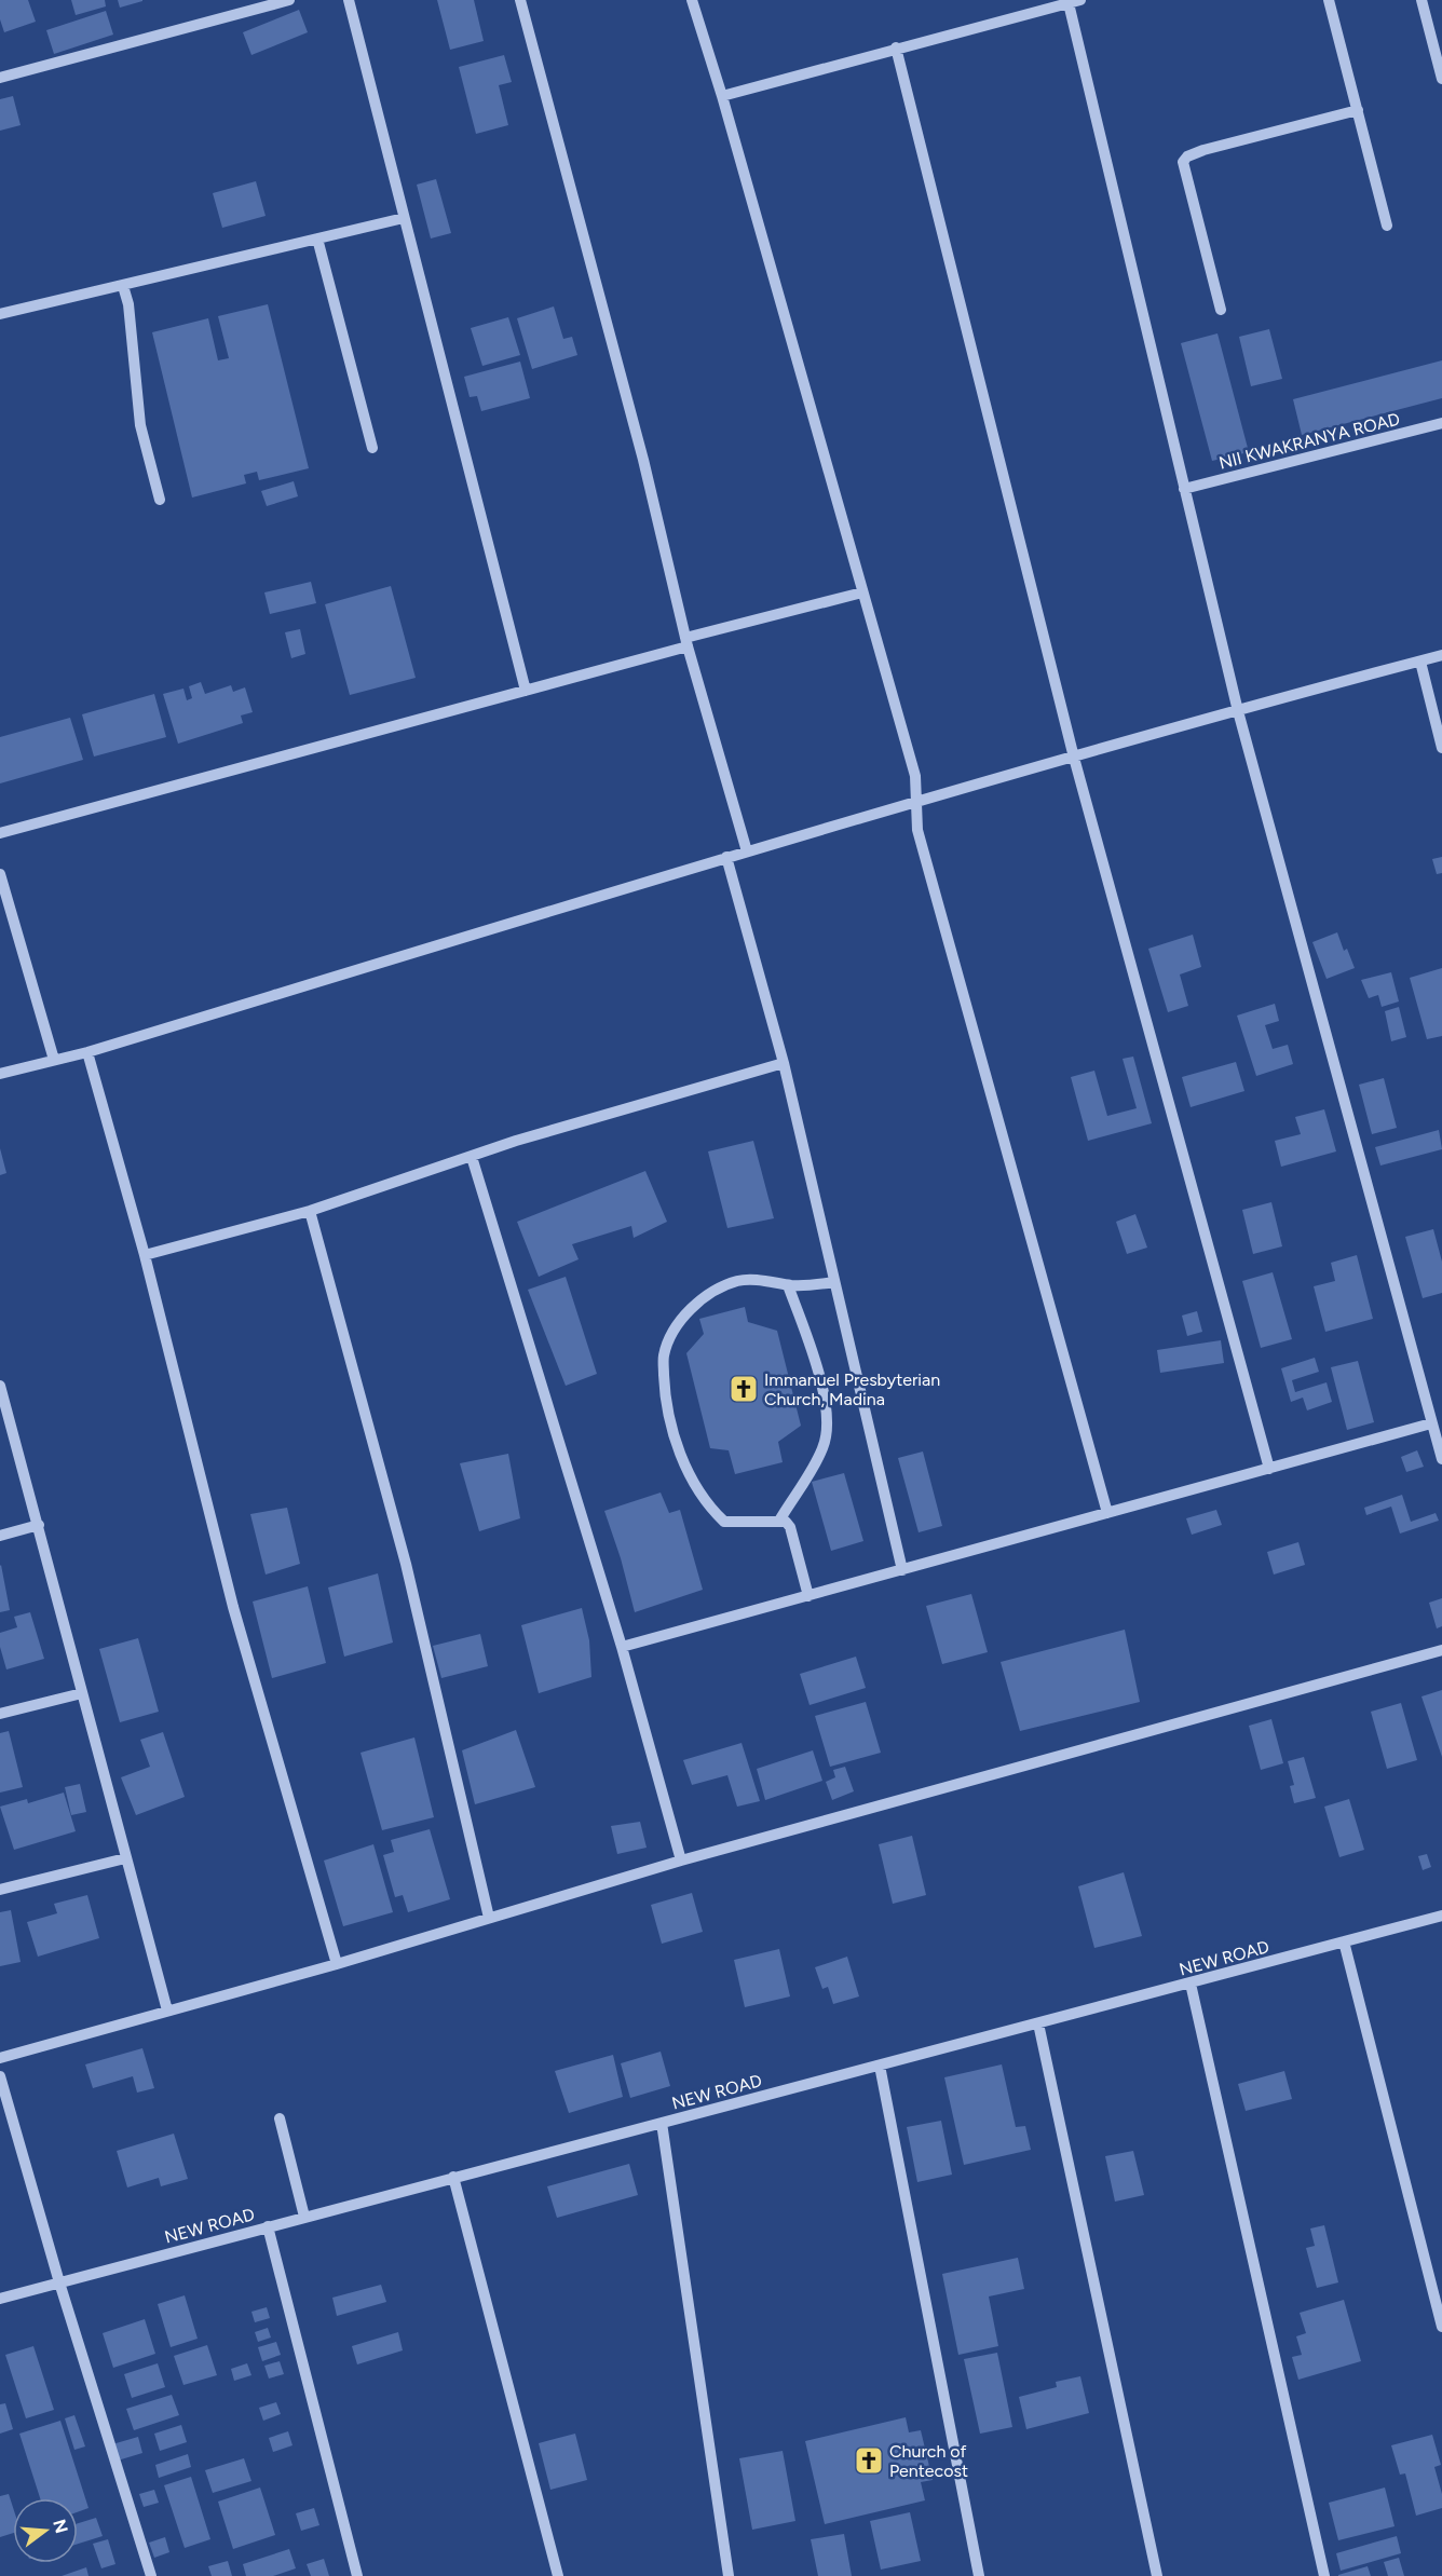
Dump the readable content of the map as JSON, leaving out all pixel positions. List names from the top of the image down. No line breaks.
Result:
{"streets":{"street":["NII KWAKRANYA ROAD","NEW ROAD"]},"places":{"church":["Immanuel Presbyterian Church, Madina","Church of Pentecost"]},"north":"right"}
